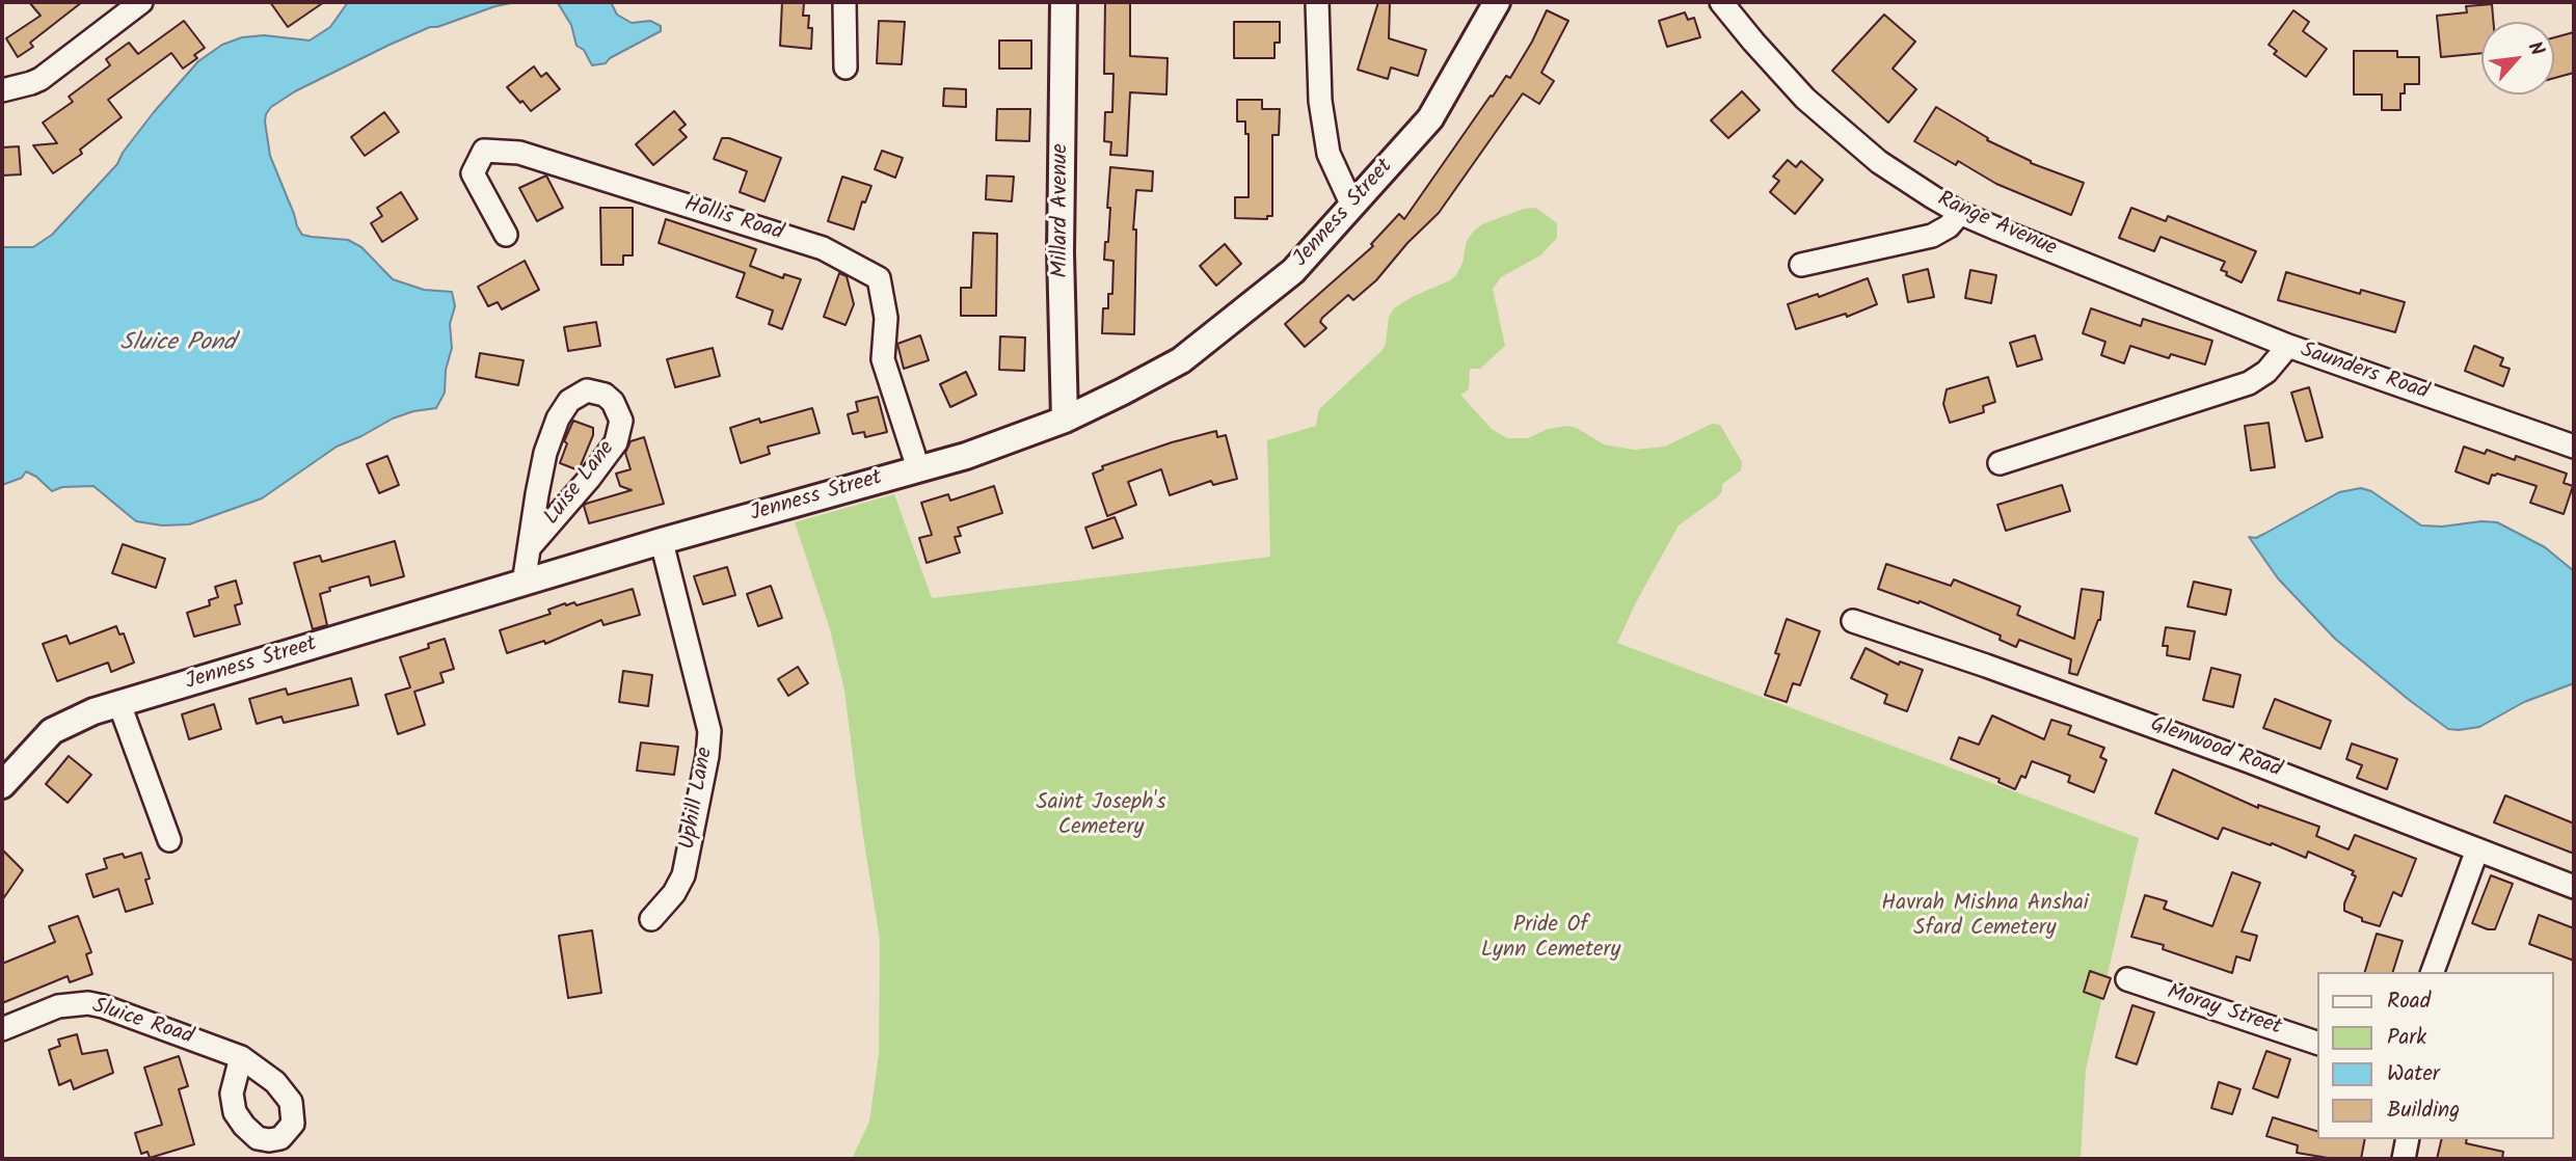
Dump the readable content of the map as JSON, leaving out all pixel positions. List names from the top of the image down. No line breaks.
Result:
{"streets":{"street":["Millard Avenue","Jenness Street","Hollis Road","Range Avenue","Saunders Road","Luise Lane","Glenwood Road","Uphill Lane","Moray Street","Sluice Road"]},"crossings":[["Millard Avenue","Jenness Street"],["Jenness Street","Hollis Road"],["Jenness Street","Luise Lane"],["Jenness Street","Uphill Lane"],["Range Avenue","Saunders Road"]],"water":["Sluice Pond"],"parks":["Saint Joseph's Cemetery","Havrah Mishna Anshai Sfard Cemetery","Pride Of Lynn Cemetery"],"legend":["Road","Park","Water","Building"],"north":"top right"}
